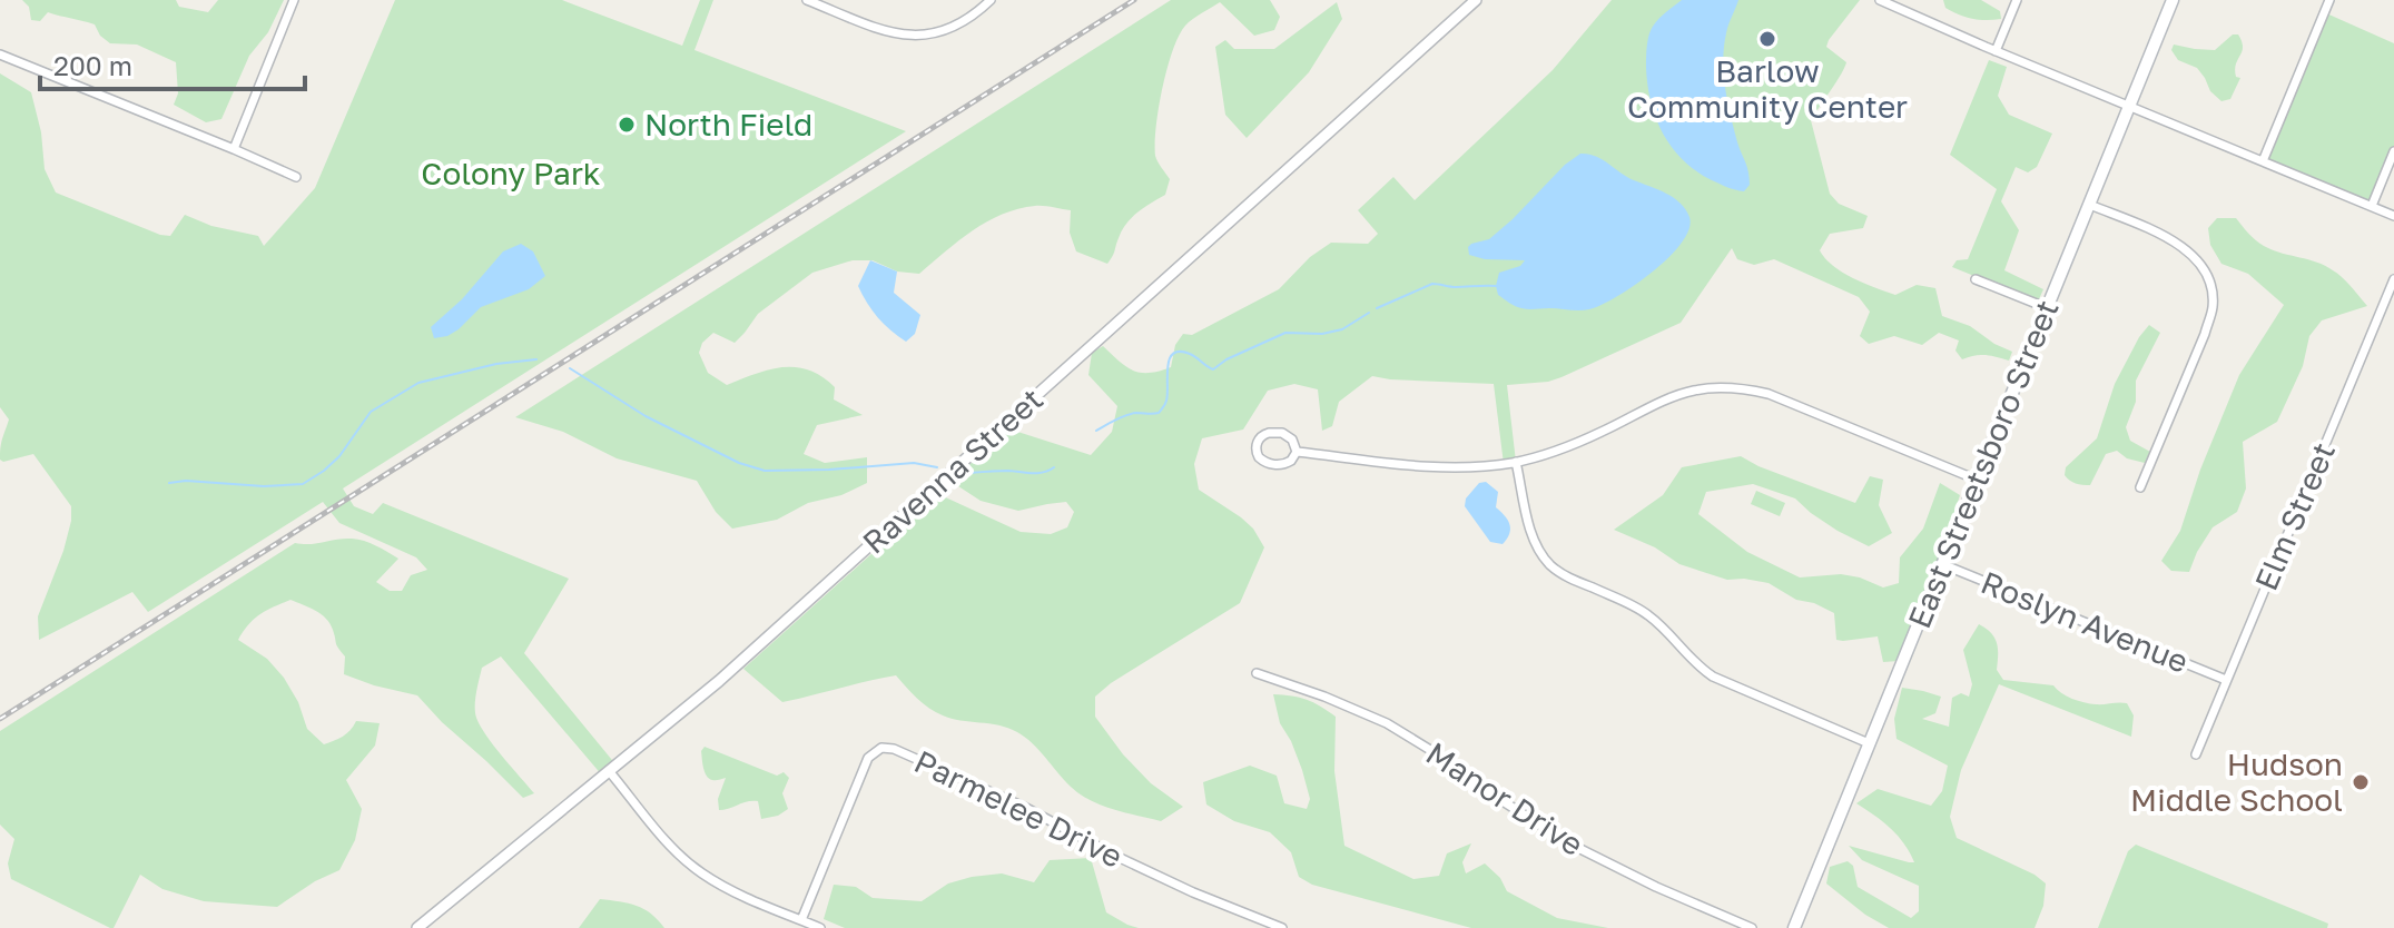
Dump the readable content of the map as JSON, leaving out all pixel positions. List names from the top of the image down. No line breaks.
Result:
{"streets":{"main road":["East Streetsboro Street"],"street":["Ravenna Street","Elm Street","Roslyn Avenue","Manor Drive","Parmelee Drive"]},"crossings":[["East Streetsboro Street","Roslyn Avenue"],["Elm Street","Roslyn Avenue"]],"parks":["Colony Park"],"places":["Barlow Community Center","North Field","Hudson Middle School"],"scale_bar":"200 m"}
